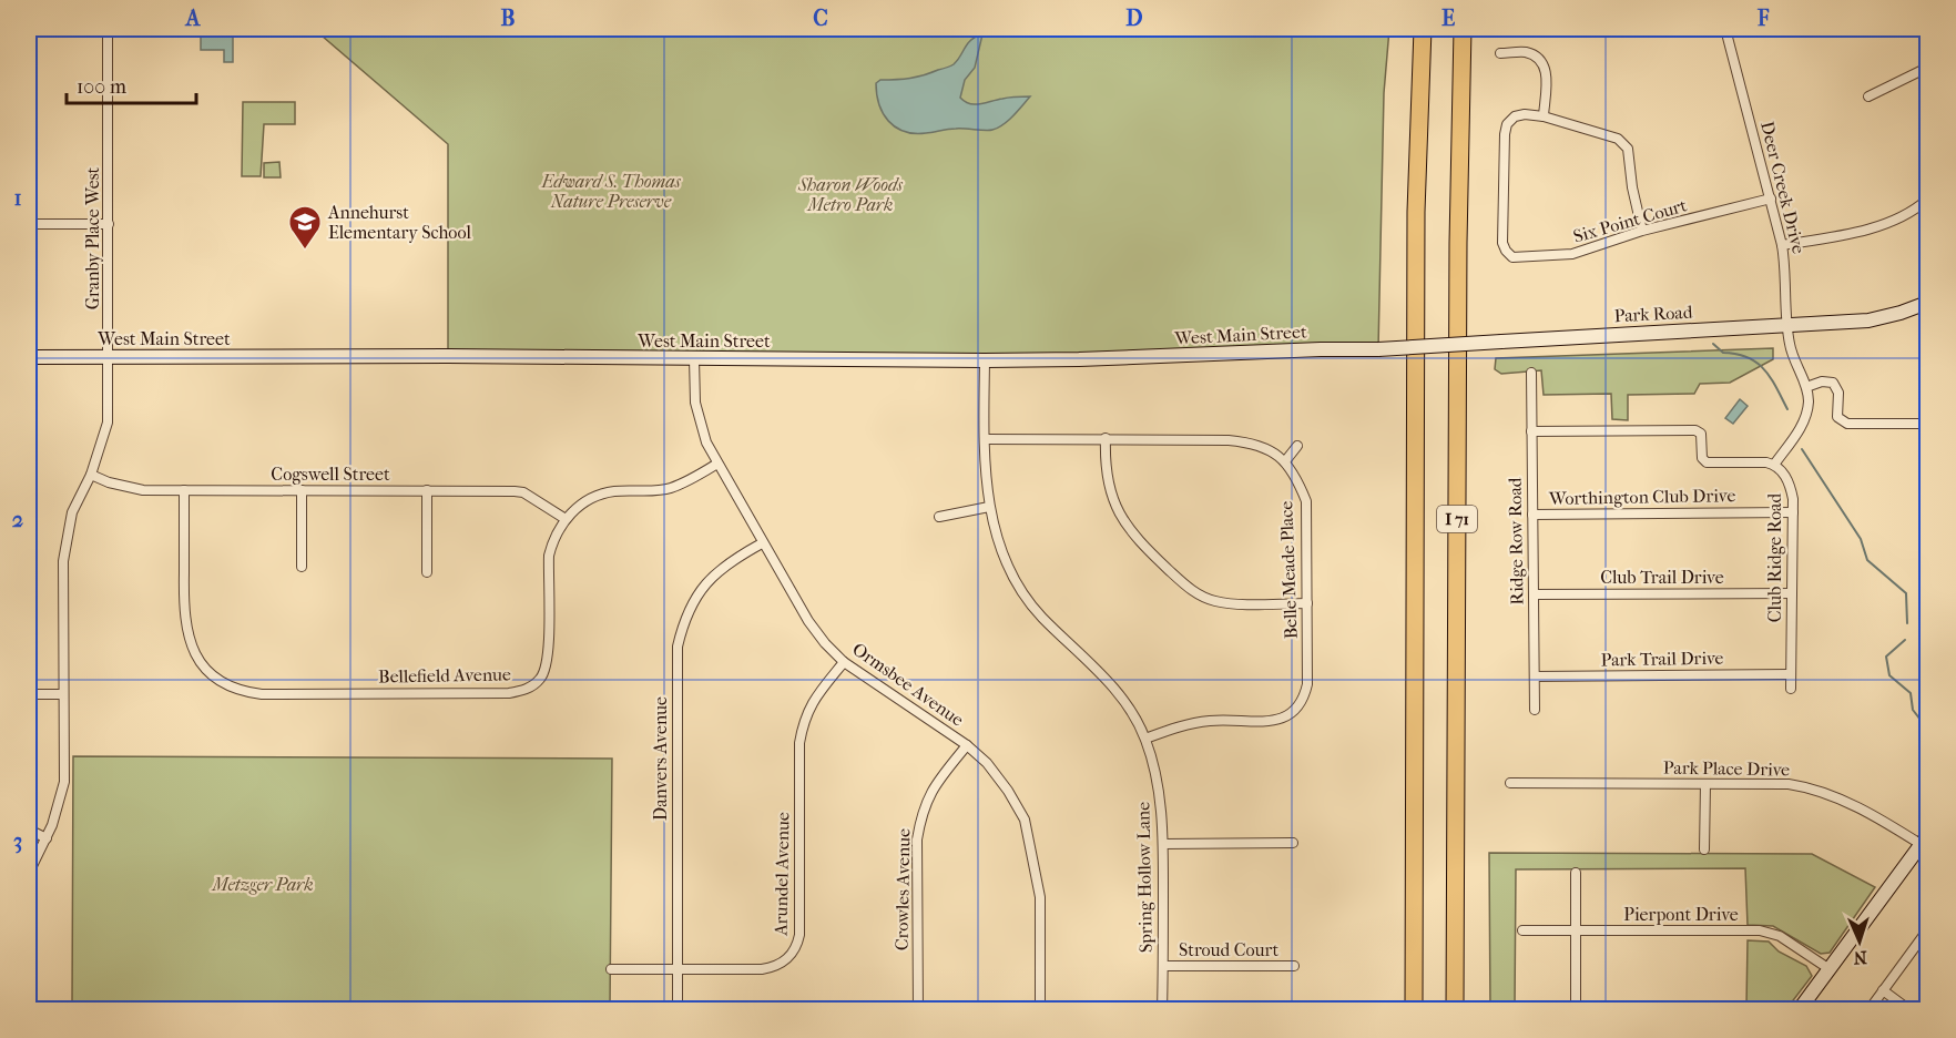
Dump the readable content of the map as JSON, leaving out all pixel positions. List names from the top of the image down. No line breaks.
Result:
{"streets":{"highway":["I 71"],"main road":["Park Road","West Main Street"],"street":["Deer Creek Drive","Six Point Court","Granby Place West","Cogswell Street","Worthington Club Drive","Ridge Row Road","Club Ridge Road","Belle Meade Place","Club Trail Drive","Park Trail Drive","Bellefield Avenue","Ormsbee Avenue","Danvers Avenue","Park Place Drive","Arundel Avenue","Spring Hollow Lane","Crowles Avenue","Pierpont Drive","Stroud Court"]},"crossings":[["Deer Creek Drive","Six Point Court"],["Deer Creek Drive","Park Road"],["Deer Creek Drive","Club Ridge Road"],["Granby Place West","West Main Street"],["Granby Place West","Cogswell Street"],["Park Road","West Main Street"],["West Main Street","Ormsbee Avenue"],["West Main Street","Spring Hollow Lane"],["Cogswell Street","Bellefield Avenue"],["Worthington Club Drive","Ridge Row Road"],["Worthington Club Drive","Club Ridge Road"],["Ridge Row Road","Club Trail Drive"],["Ridge Row Road","Park Trail Drive"],["Club Ridge Road","Club Trail Drive"],["Club Ridge Road","Park Trail Drive"],["Belle Meade Place","Spring Hollow Lane"],["Bellefield Avenue","Ormsbee Avenue"],["Ormsbee Avenue","Danvers Avenue"],["Ormsbee Avenue","Arundel Avenue"],["Ormsbee Avenue","Crowles Avenue"],["Danvers Avenue","Arundel Avenue"],["Spring Hollow Lane","Stroud Court"]],"parks":["Edward S. Thomas Nature Preserve","Sharon Woods Metro Park","Metzger Park"],"places":{"school or university":["Annehurst Elementary School"]},"scale_bar":"100 m","north":"bottom","grid":{"columns":["A","B","C","D","E","F"],"rows":["1","2","3"]}}
